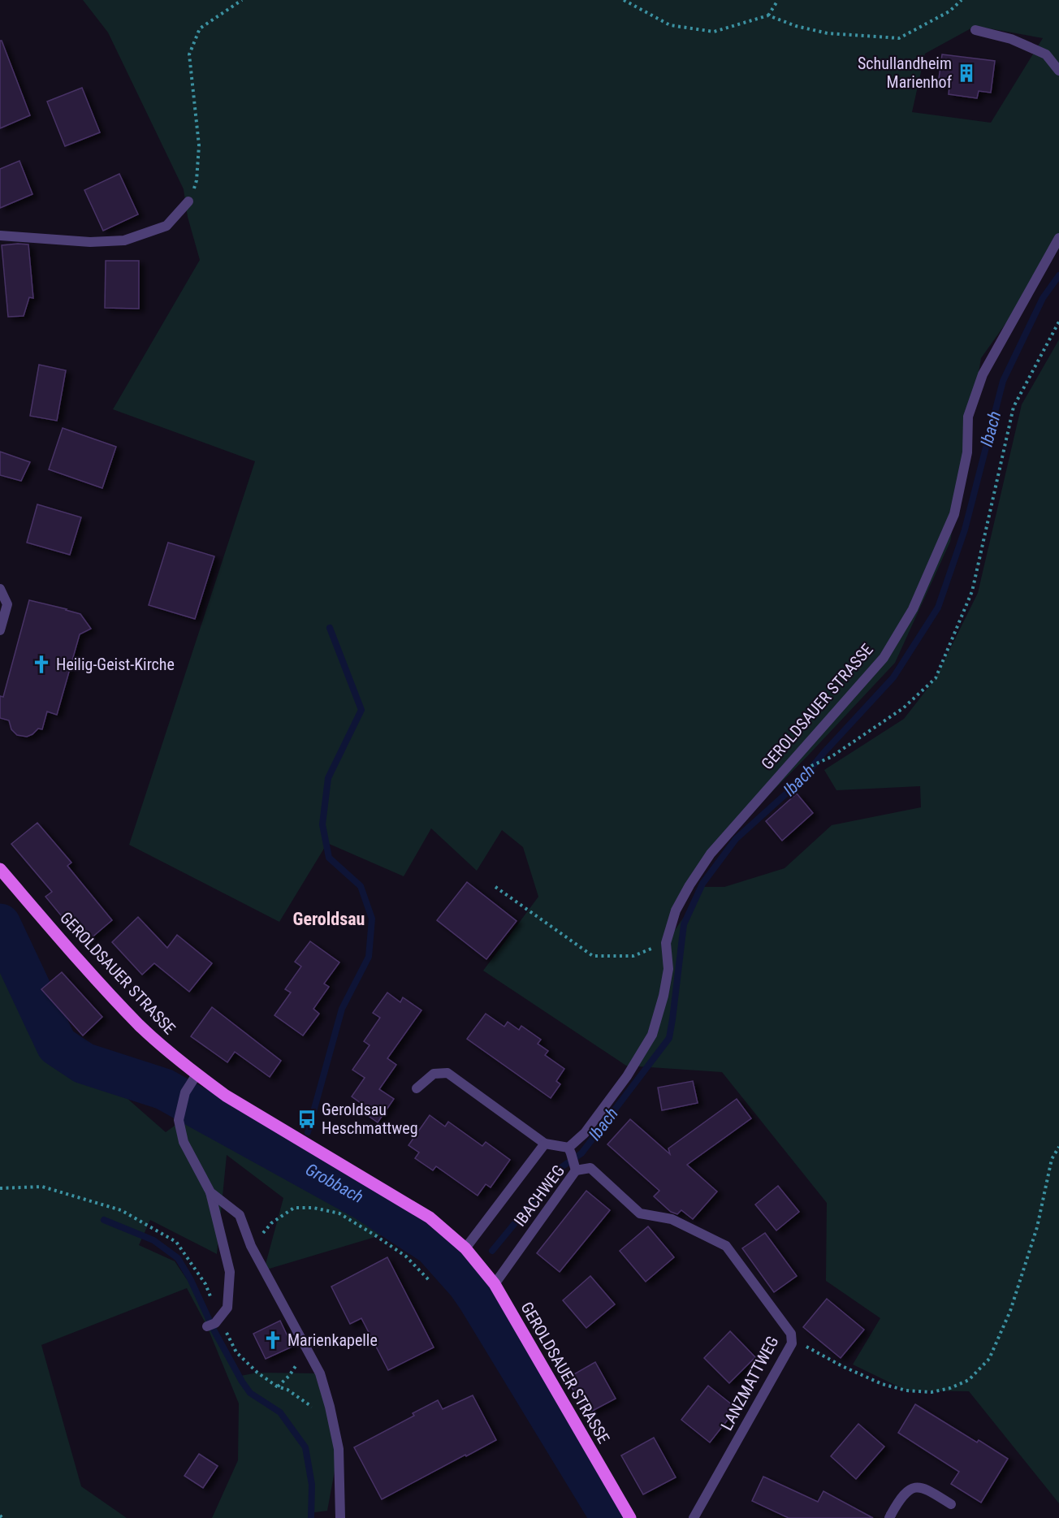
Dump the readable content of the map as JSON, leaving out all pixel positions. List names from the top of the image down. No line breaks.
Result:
{"streets":{"main road":["GEROLDSAUER STRASSE"],"street":["IBACHWEG","LANZMATTWEG"]},"crossings":[["GEROLDSAUER STRASSE","IBACHWEG"],["IBACHWEG","LANZMATTWEG"]],"districts":["Geroldsau"],"water":["Ibach","Grobbach"],"places":{"building":["Schullandheim Marienhof"],"church":["Heilig-Geist-Kirche","Marienkapelle"],"bus stop":["Geroldsau Heschmattweg"]}}
